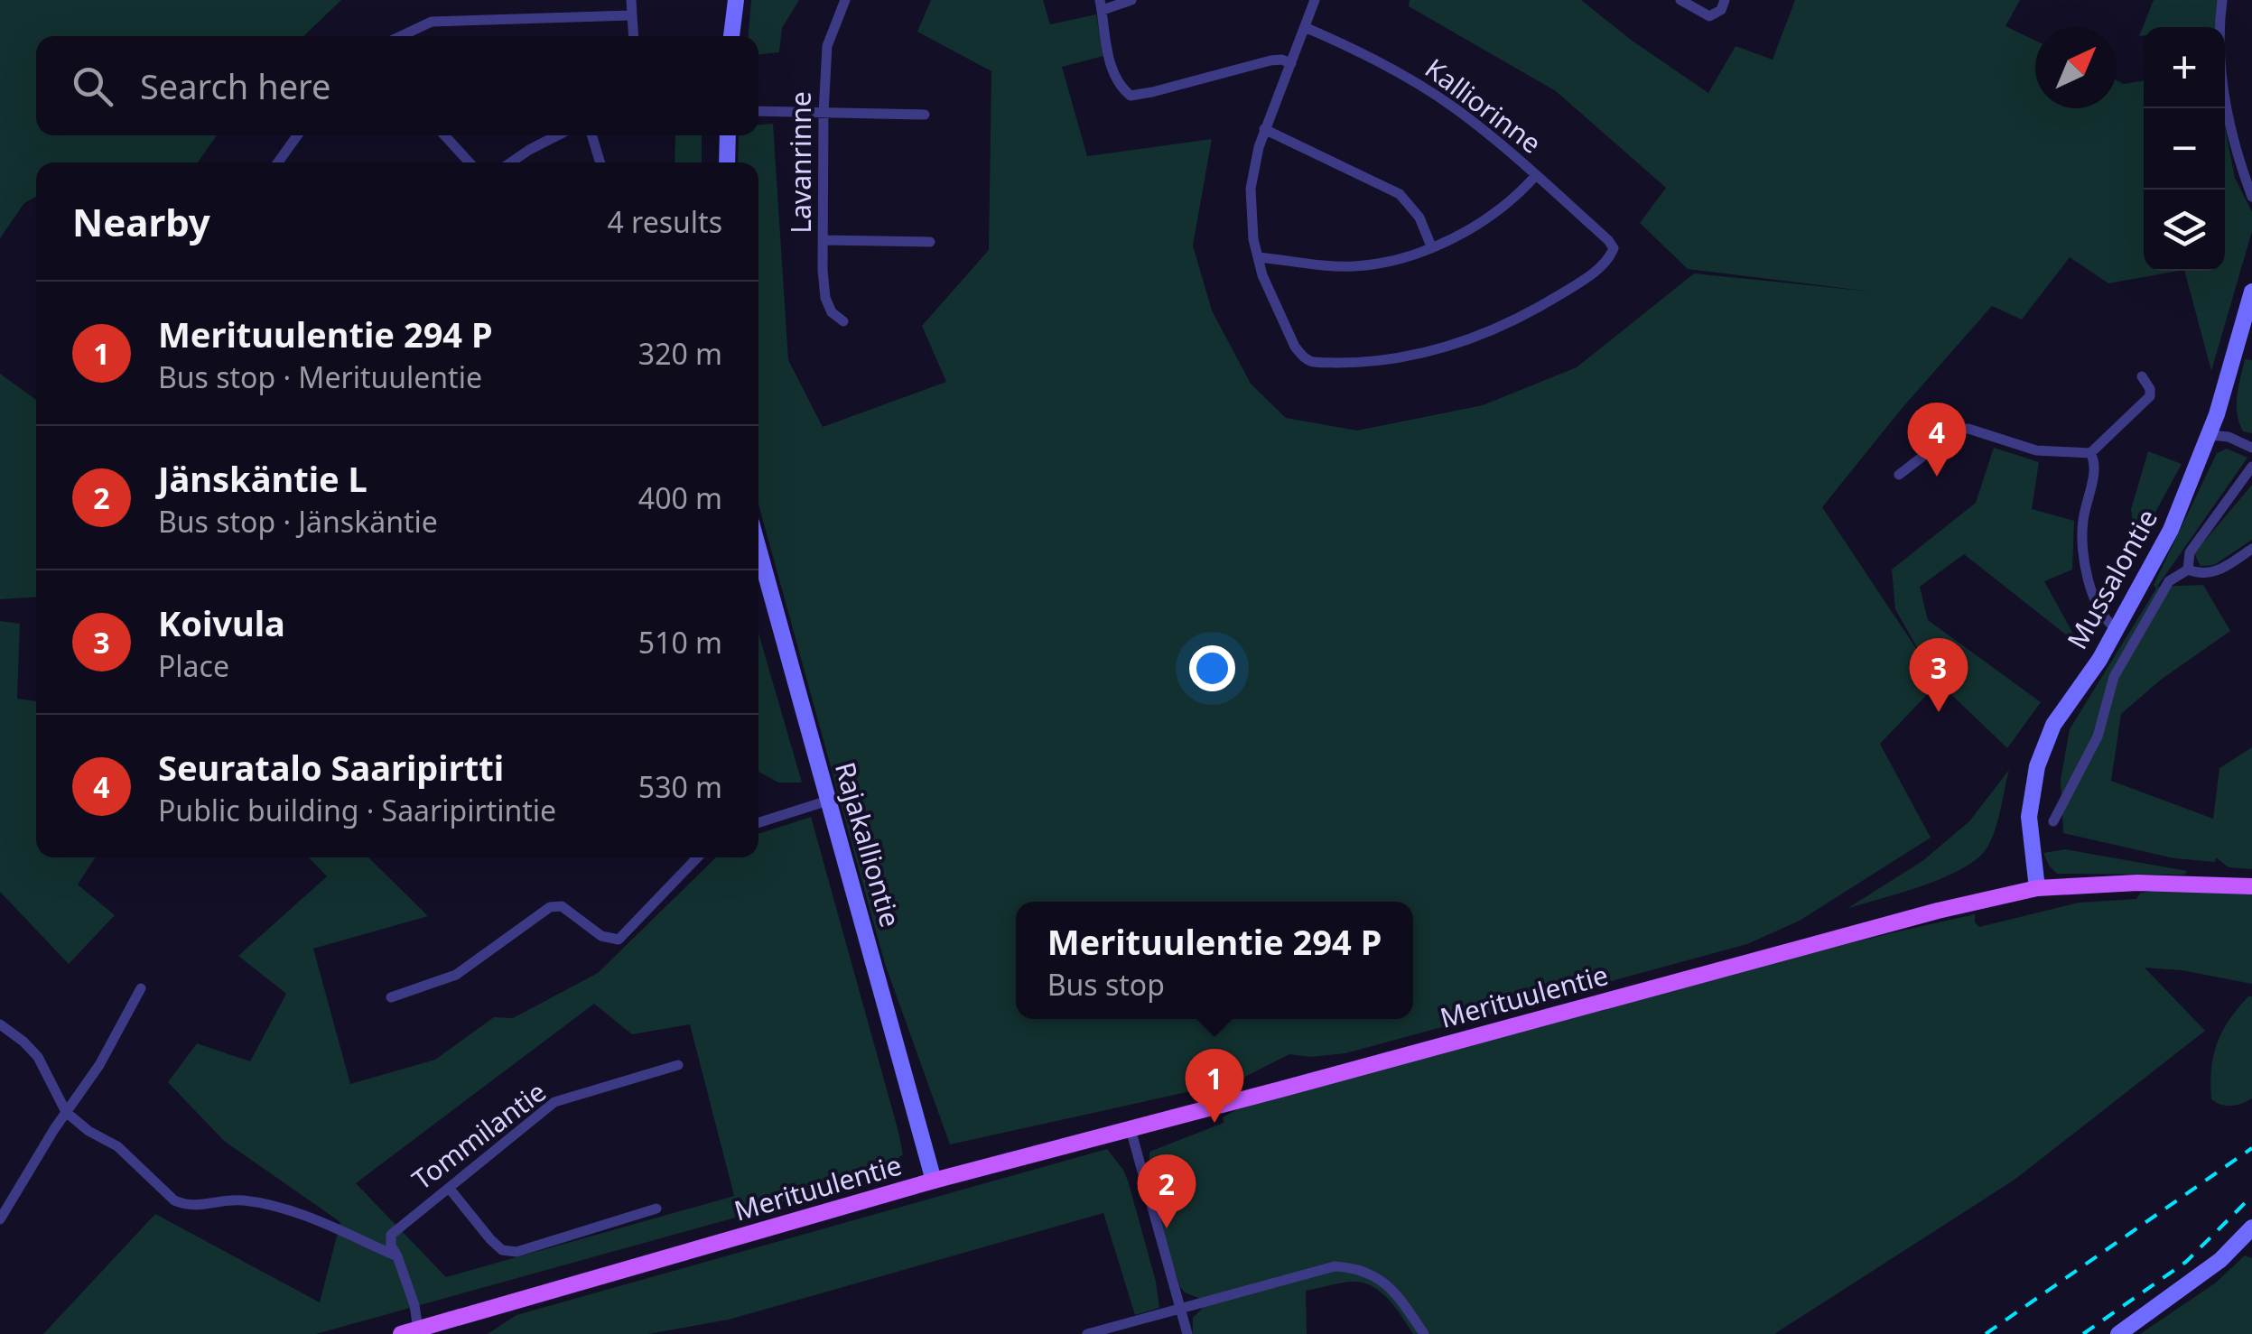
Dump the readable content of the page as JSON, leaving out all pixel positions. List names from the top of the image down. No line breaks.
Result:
{"streets":{"main road":["Merituulentie"],"street":["Kalliorinne","Lavanrinne","Mussalontie","Rajakalliontie","Tommilantie"]},"crossings":[["Mussalontie","Merituulentie"],["Rajakalliontie","Merituulentie"]],"north":"top right","page":{"map_buttons":["+","−"],"search":"Search here","heading":["Nearby","4 results"],"list":[{"mark":"1","name":"Merituulentie 294 P","note":"Bus stop · Merituulentie","value":"320 m"},{"mark":"2","name":"Jänskäntie L","note":"Bus stop · Jänskäntie","value":"400 m"},{"mark":"3","name":"Koivula","note":"Place","value":"510 m"},{"mark":"4","name":"Seuratalo Saaripirtti","note":"Public building · Saaripirtintie","value":"530 m"}],"pins":["4","3","1","2"],"popup":["Merituulentie 294 P","Bus stop"]}}
